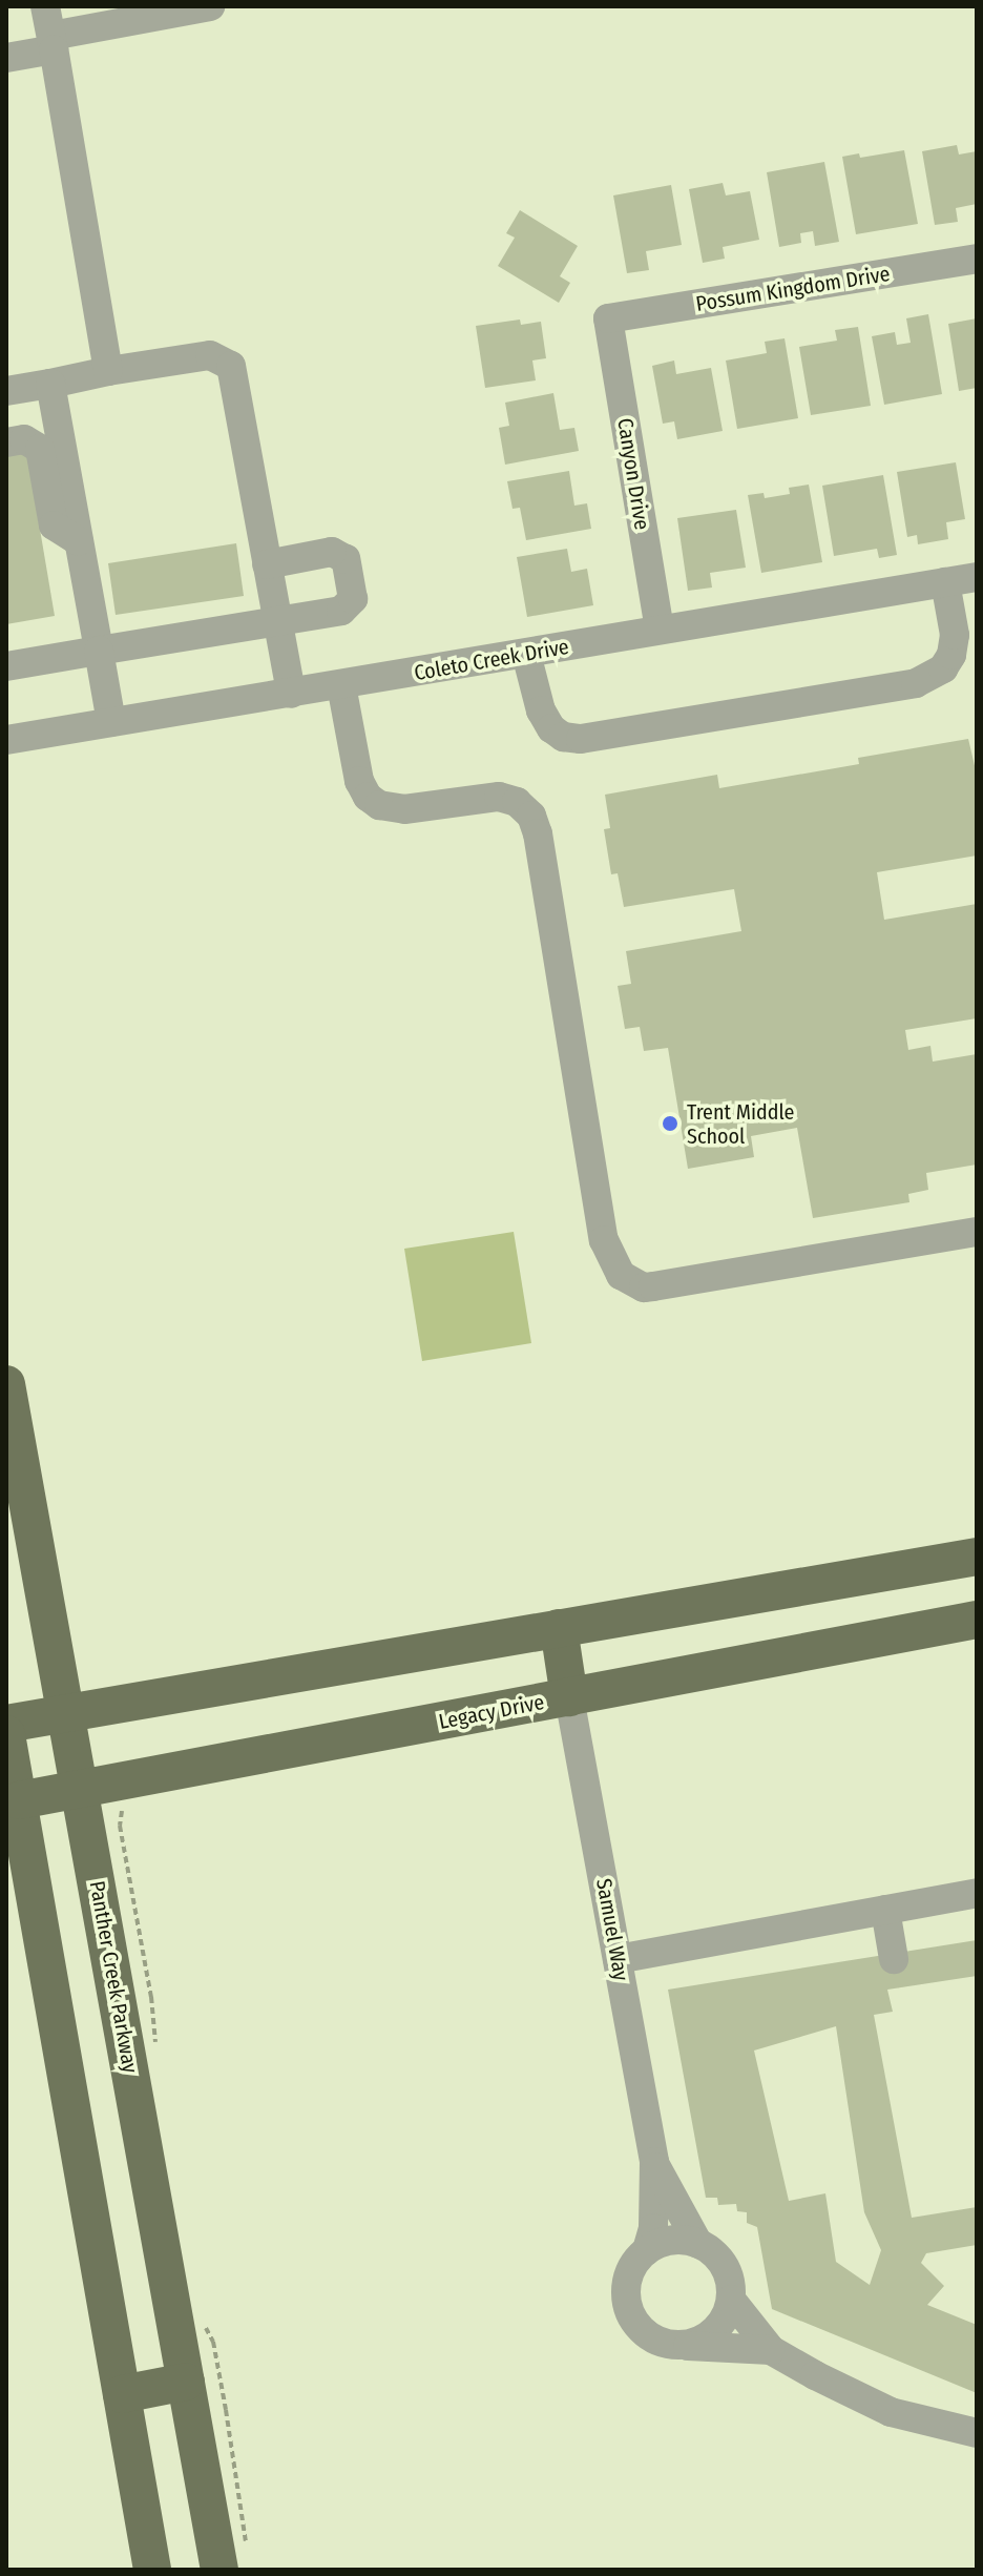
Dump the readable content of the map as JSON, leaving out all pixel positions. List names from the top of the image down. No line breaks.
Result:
{"streets":{"main road":["Legacy Drive","Panther Creek Parkway"],"street":["Possum Kingdom Drive","Canyon Drive","Coleto Creek Drive","Samuel Way"]},"crossings":[["Possum Kingdom Drive","Canyon Drive"],["Canyon Drive","Coleto Creek Drive"],["Legacy Drive","Samuel Way"],["Legacy Drive","Panther Creek Parkway"]],"places":["Trent Middle School"]}
